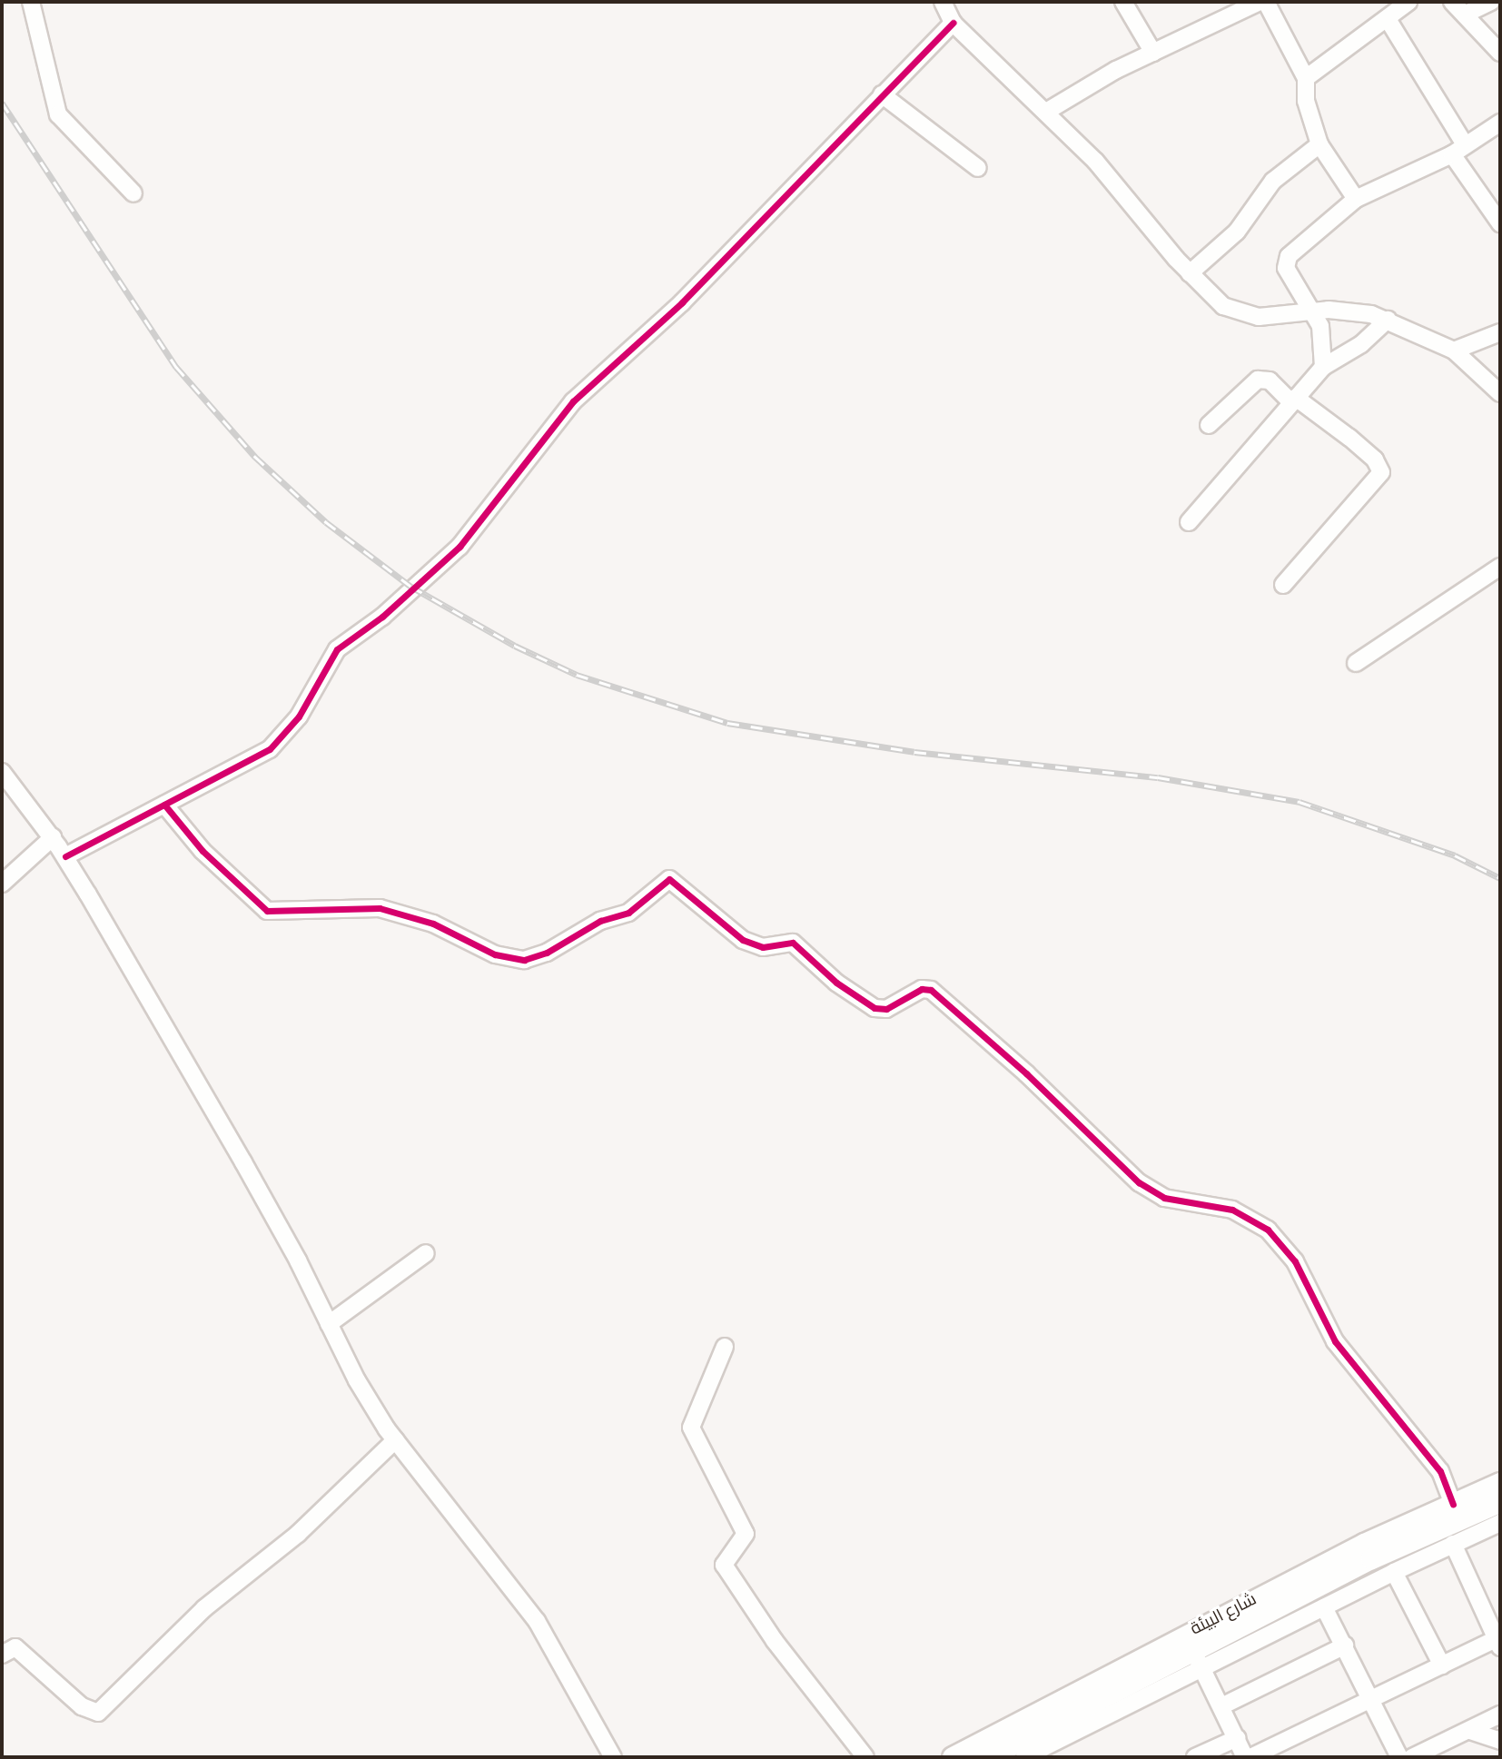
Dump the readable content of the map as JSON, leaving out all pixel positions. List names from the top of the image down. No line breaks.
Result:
{"streets":{"main road":["شارع البيئة"]}}
